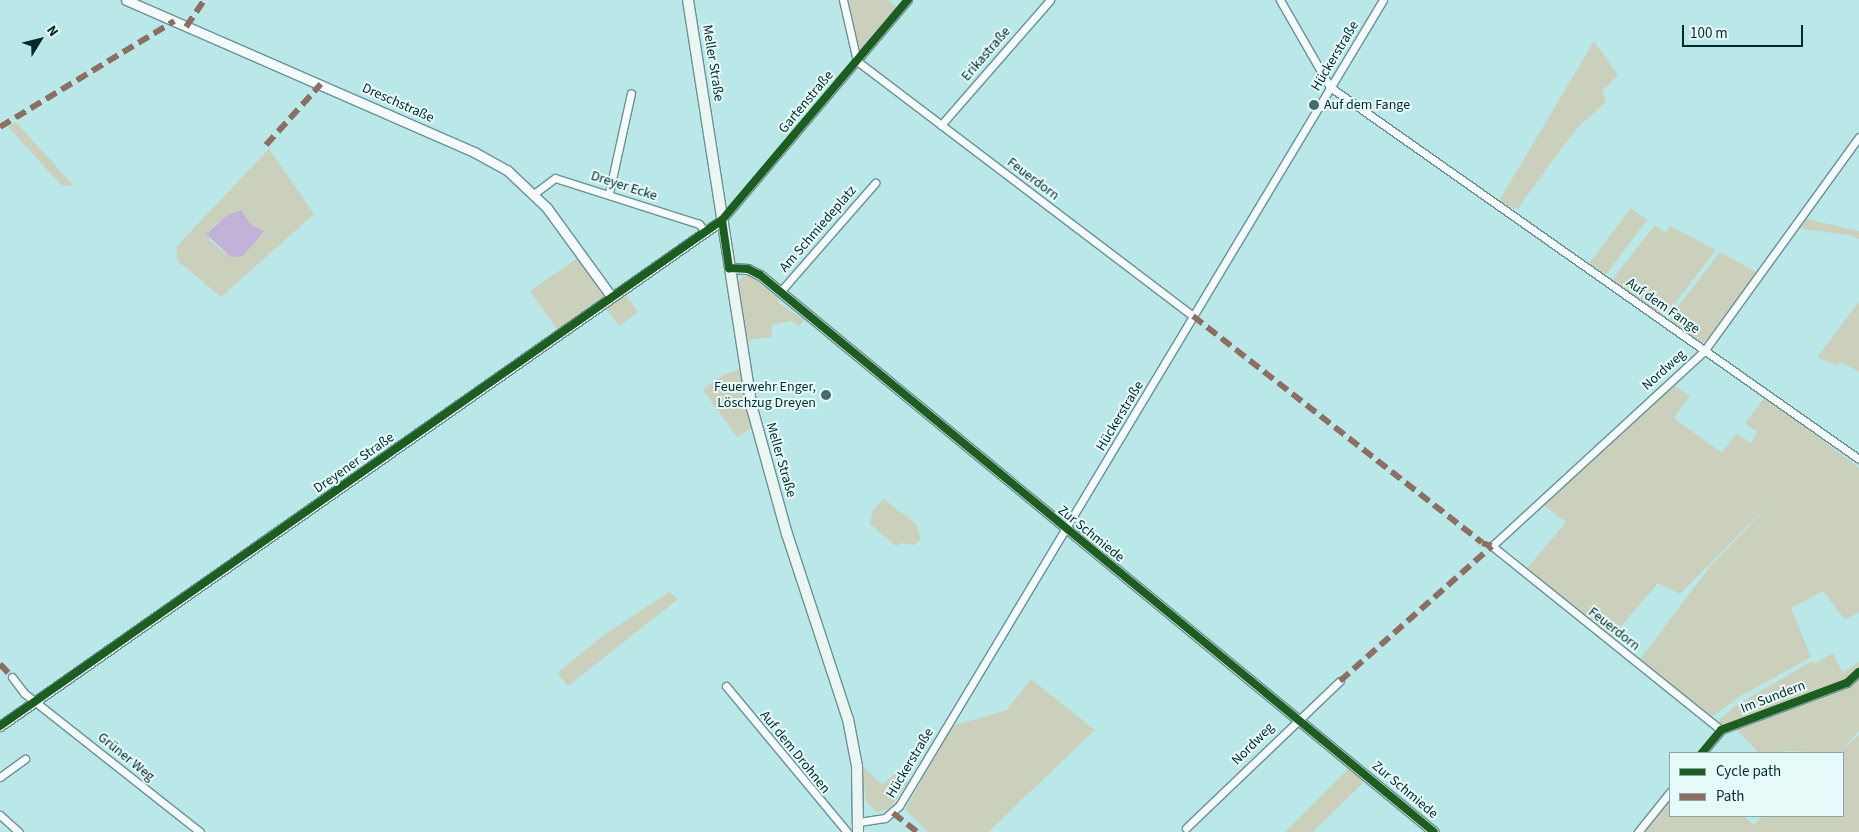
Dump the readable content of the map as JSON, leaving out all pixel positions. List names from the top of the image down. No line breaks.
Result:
{"streets":{"main road":["Meller Straße"],"street":["Erikastraße","Hückerstraße","Gartenstraße","Dreschstraße","Feuerdorn","Dreyer Ecke","Am Schmiedeplatz","Auf dem Fange","Nordweg","Dreyener Straße","Zur Schmiede","Im Sundern","Auf dem Drohnen","Grüner Weg"]},"crossings":[["Erikastraße","Feuerdorn"],["Hückerstraße","Meller Straße"],["Hückerstraße","Feuerdorn"],["Hückerstraße","Auf dem Fange"],["Hückerstraße","Zur Schmiede"],["Meller Straße","Gartenstraße"],["Meller Straße","Dreyener Straße"],["Meller Straße","Zur Schmiede"],["Gartenstraße","Feuerdorn"],["Gartenstraße","Dreyener Straße"],["Dreschstraße","Dreyer Ecke"],["Dreschstraße","Dreyener Straße"],["Feuerdorn","Nordweg"],["Feuerdorn","Im Sundern"],["Dreyer Ecke","Dreyener Straße"],["Am Schmiedeplatz","Zur Schmiede"],["Auf dem Fange","Nordweg"],["Nordweg","Zur Schmiede"],["Dreyener Straße","Grüner Weg"]],"places":["Auf dem Fange","Feuerwehr Enger, Löschzug Dreyen"],"legend":["Cycle path","Path"],"scale_bar":"100 m","north":"top right"}
